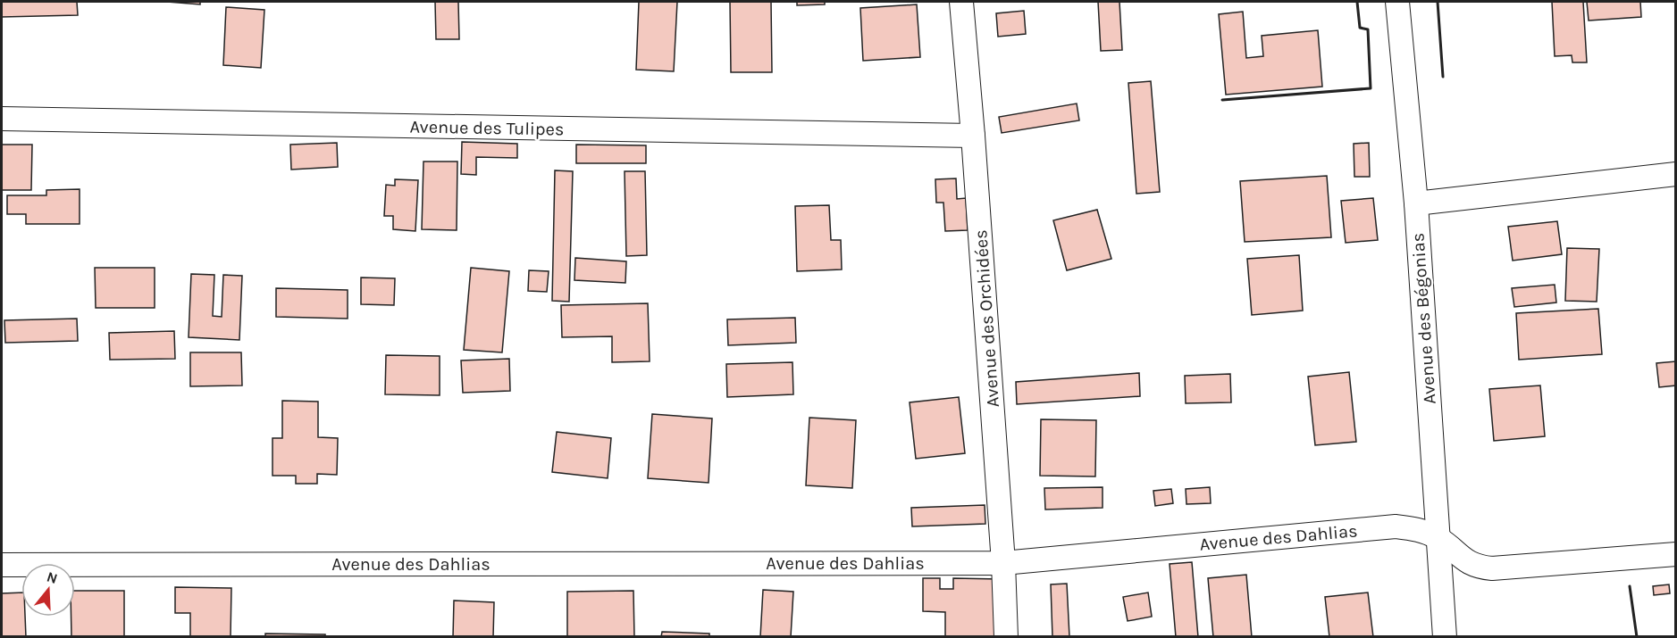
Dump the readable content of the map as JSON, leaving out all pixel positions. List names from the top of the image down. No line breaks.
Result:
{"streets":{"street":["Avenue des Tulipes","Avenue des Orchidées","Avenue des Bégonias","Avenue des Dahlias"]},"crossings":[["Avenue des Tulipes","Avenue des Orchidées"],["Avenue des Orchidées","Avenue des Dahlias"],["Avenue des Bégonias","Avenue des Dahlias"]],"north":"top"}
